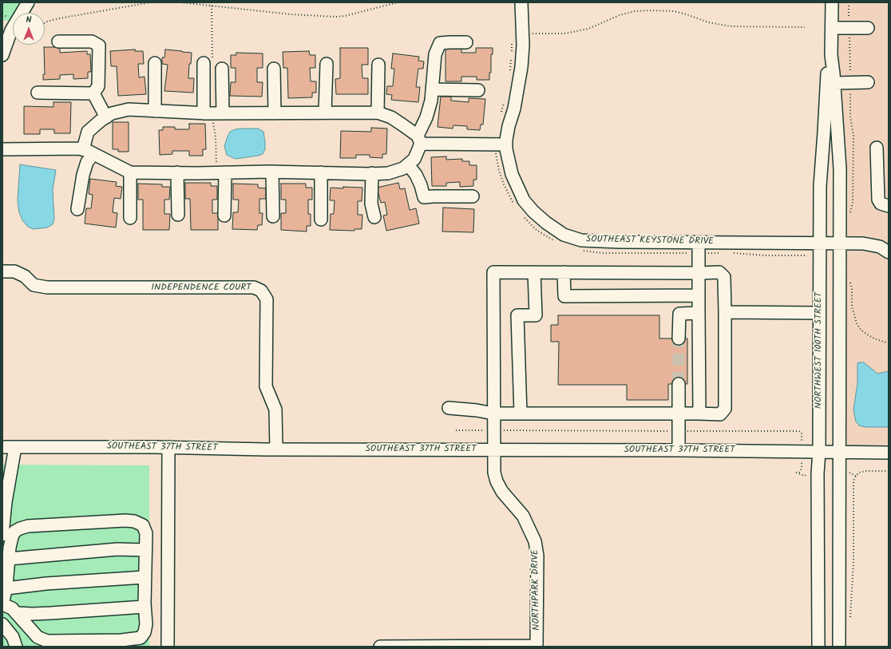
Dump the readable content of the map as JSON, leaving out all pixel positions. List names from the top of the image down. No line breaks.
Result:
{"streets":{"street":["SOUTHEAST KEYSTONE DRIVE","INDEPENDENCE COURT","NORTHWEST 100TH STREET","SOUTHEAST 37TH STREET","NORTHPARK DRIVE"]},"crossings":[["SOUTHEAST KEYSTONE DRIVE","NORTHWEST 100TH STREET"],["INDEPENDENCE COURT","SOUTHEAST 37TH STREET"],["NORTHWEST 100TH STREET","SOUTHEAST 37TH STREET"],["SOUTHEAST 37TH STREET","NORTHPARK DRIVE"]],"north":"top"}
